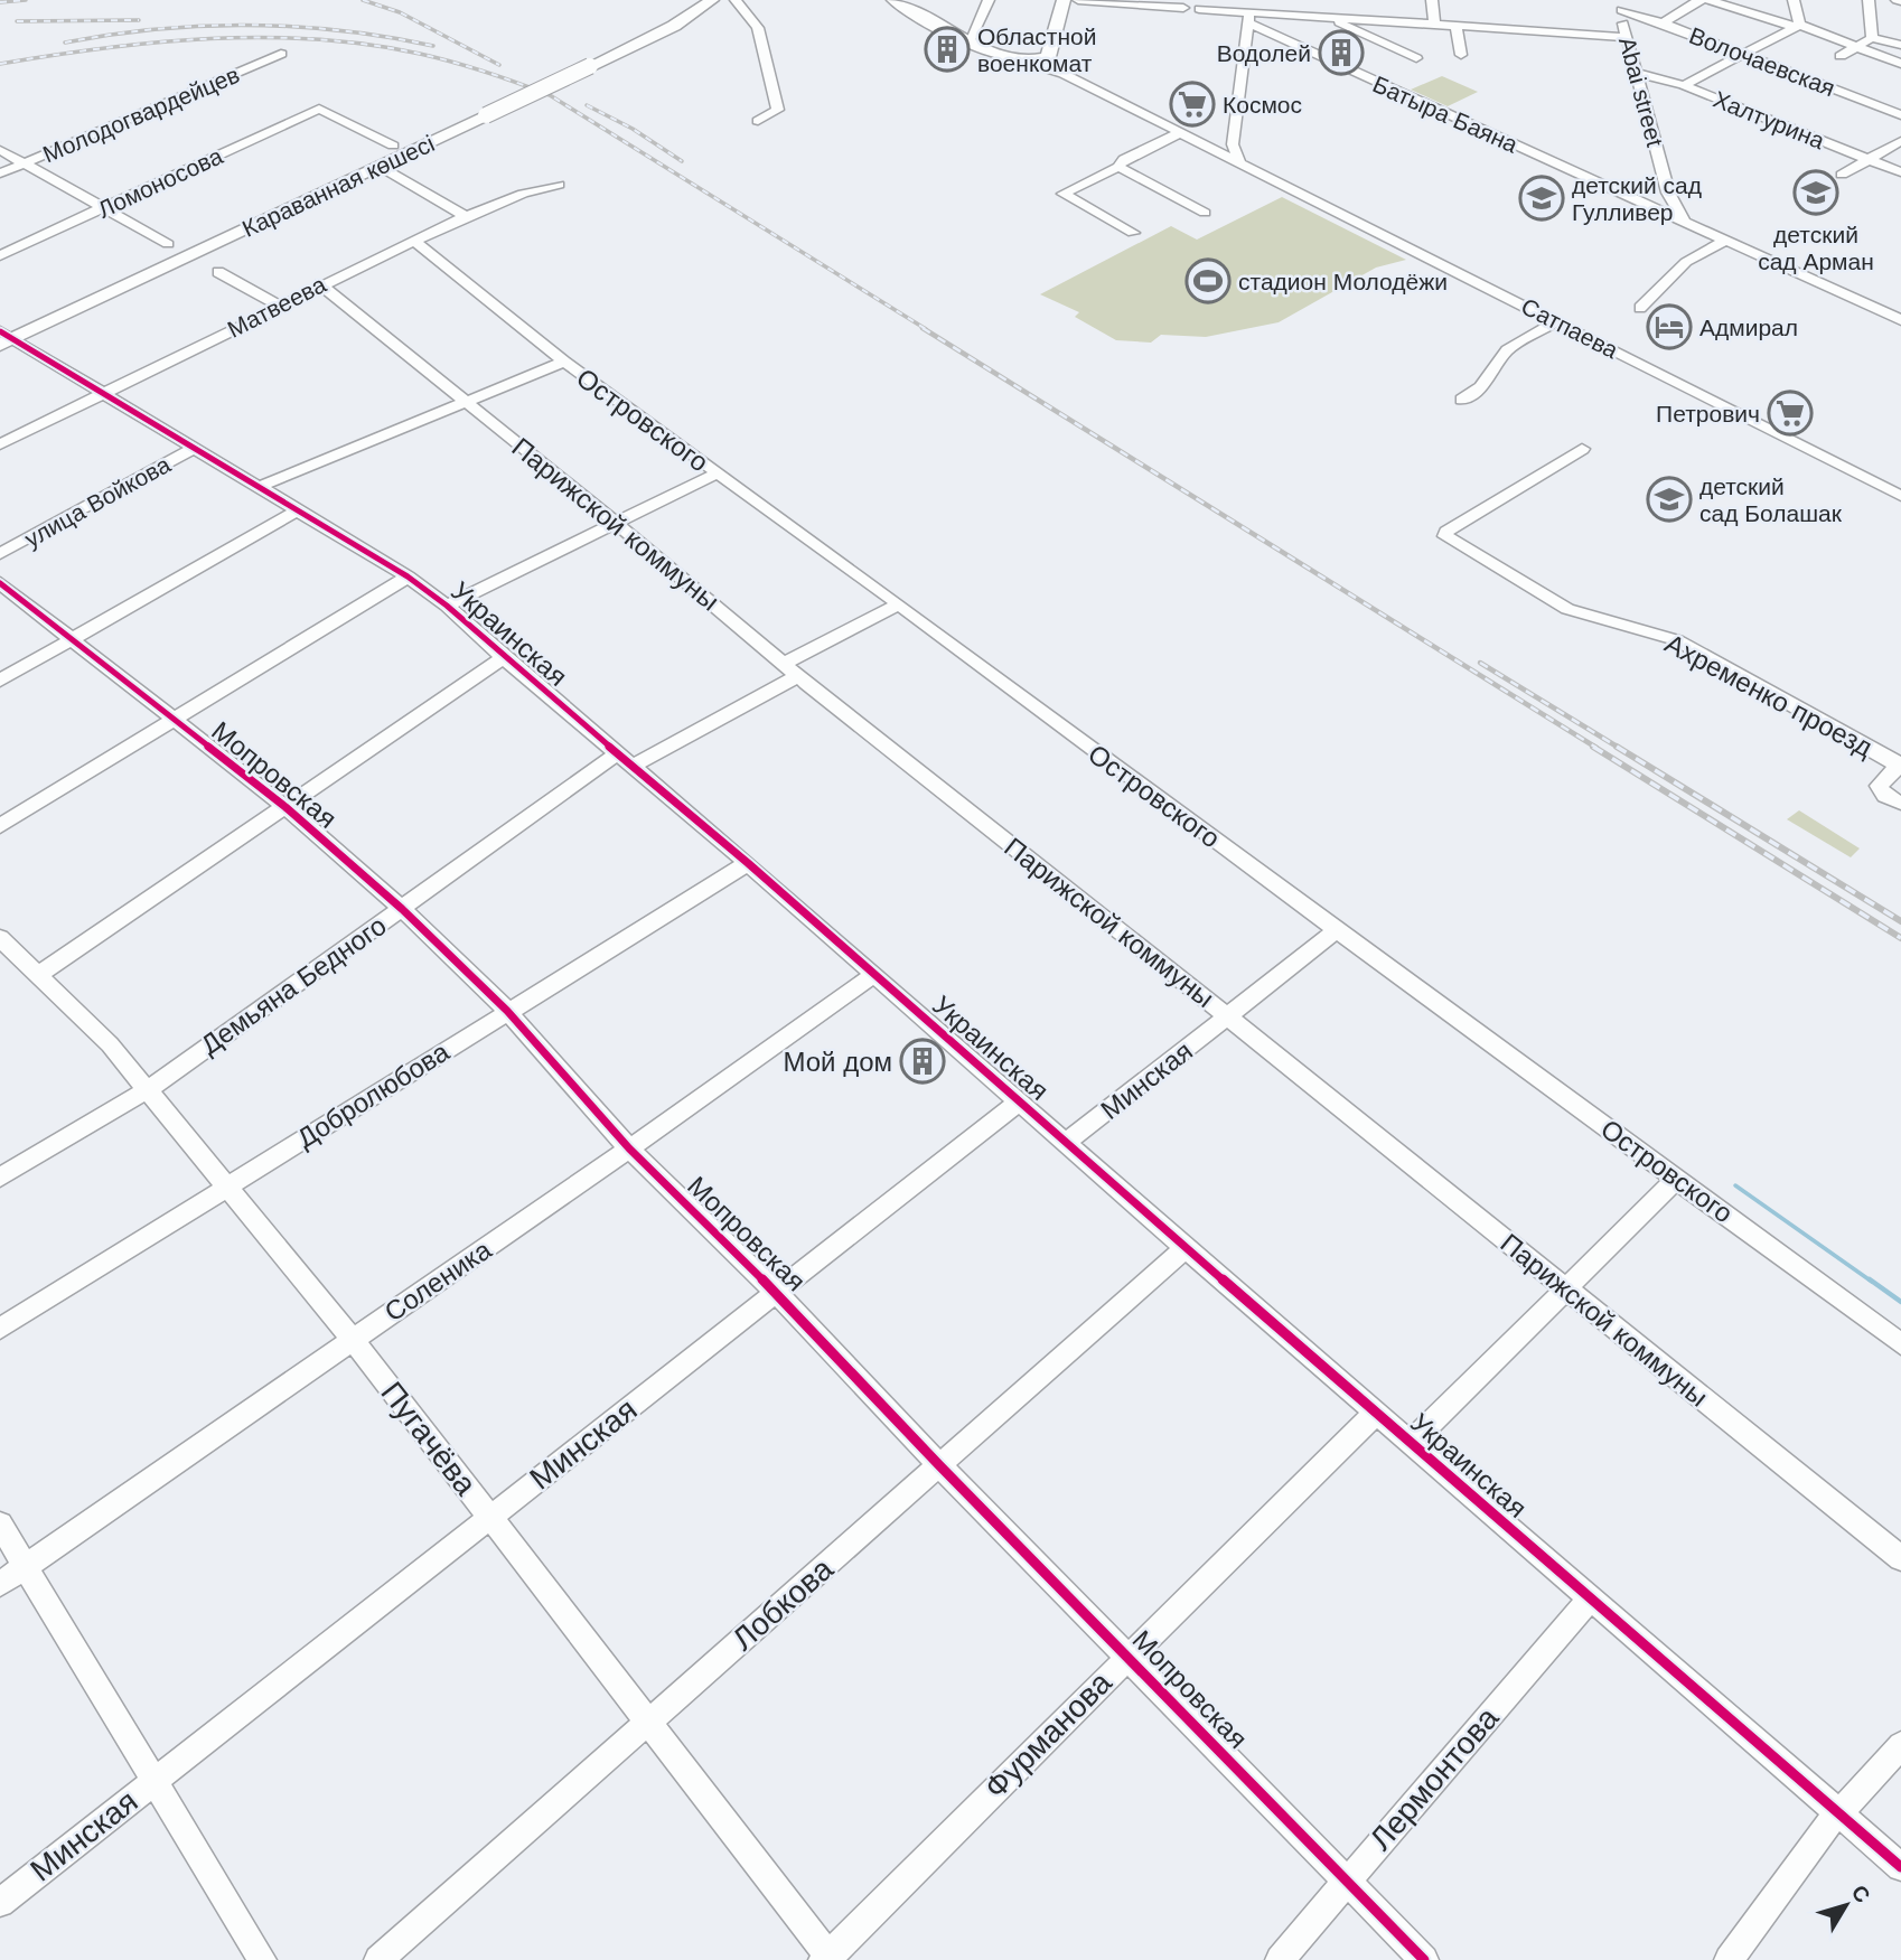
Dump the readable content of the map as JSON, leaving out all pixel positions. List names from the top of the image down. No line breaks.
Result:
{"streets":{"main road":["Караванная көшесі"],"street":["Волочаевская","Abai street","Молодогвардейцев","Батыра Баяна","Халтурина","Ломоносова","Матвеева","Сатпаева","Островского","улица Войкова","Парижской коммуны","Украинская","Ахременко проезд","Мопровская","Демьяна Бедного","Минская","Добролюбова","Соленика","Пугачёва","Лобкова","Фурманова","Лермонтова"]},"crossings":[["Волочаевская","Abai street"],["Abai street","Батыра Баяна"],["Abai street","Халтурина"],["Караванная көшесі","Украинская"],["Матвеева","Островского"],["Матвеева","Парижской коммуны"],["Матвеева","Украинская"],["Островского","Демьяна Бедного"],["Островского","Минская"],["улица Войкова","Украинская"],["Парижской коммуны","Демьяна Бедного"],["Парижской коммуны","Минская"],["Украинская","Демьяна Бедного"],["Украинская","Минская"],["Украинская","Добролюбова"],["Украинская","Соленика"],["Украинская","Лобкова"],["Украинская","Фурманова"],["Украинская","Лермонтова"],["Мопровская","Демьяна Бедного"],["Мопровская","Минская"],["Мопровская","Добролюбова"],["Мопровская","Соленика"],["Мопровская","Лобкова"],["Мопровская","Фурманова"],["Мопровская","Лермонтова"],["Демьяна Бедного","Пугачёва"],["Минская","Пугачёва"],["Добролюбова","Пугачёва"],["Соленика","Пугачёва"],["Пугачёва","Лобкова"],["Пугачёва","Фурманова"]],"places":{"building":["Областной военкомат","Водолей","Мой дом"],"supermarket":["Космос","Петрович"],"school or university":["детский сад Арман","детский сад Гулливер","детский сад Болашак"],"sports":["стадион Молодёжи"],"hotel":["Адмирал"]},"north":"top right"}
